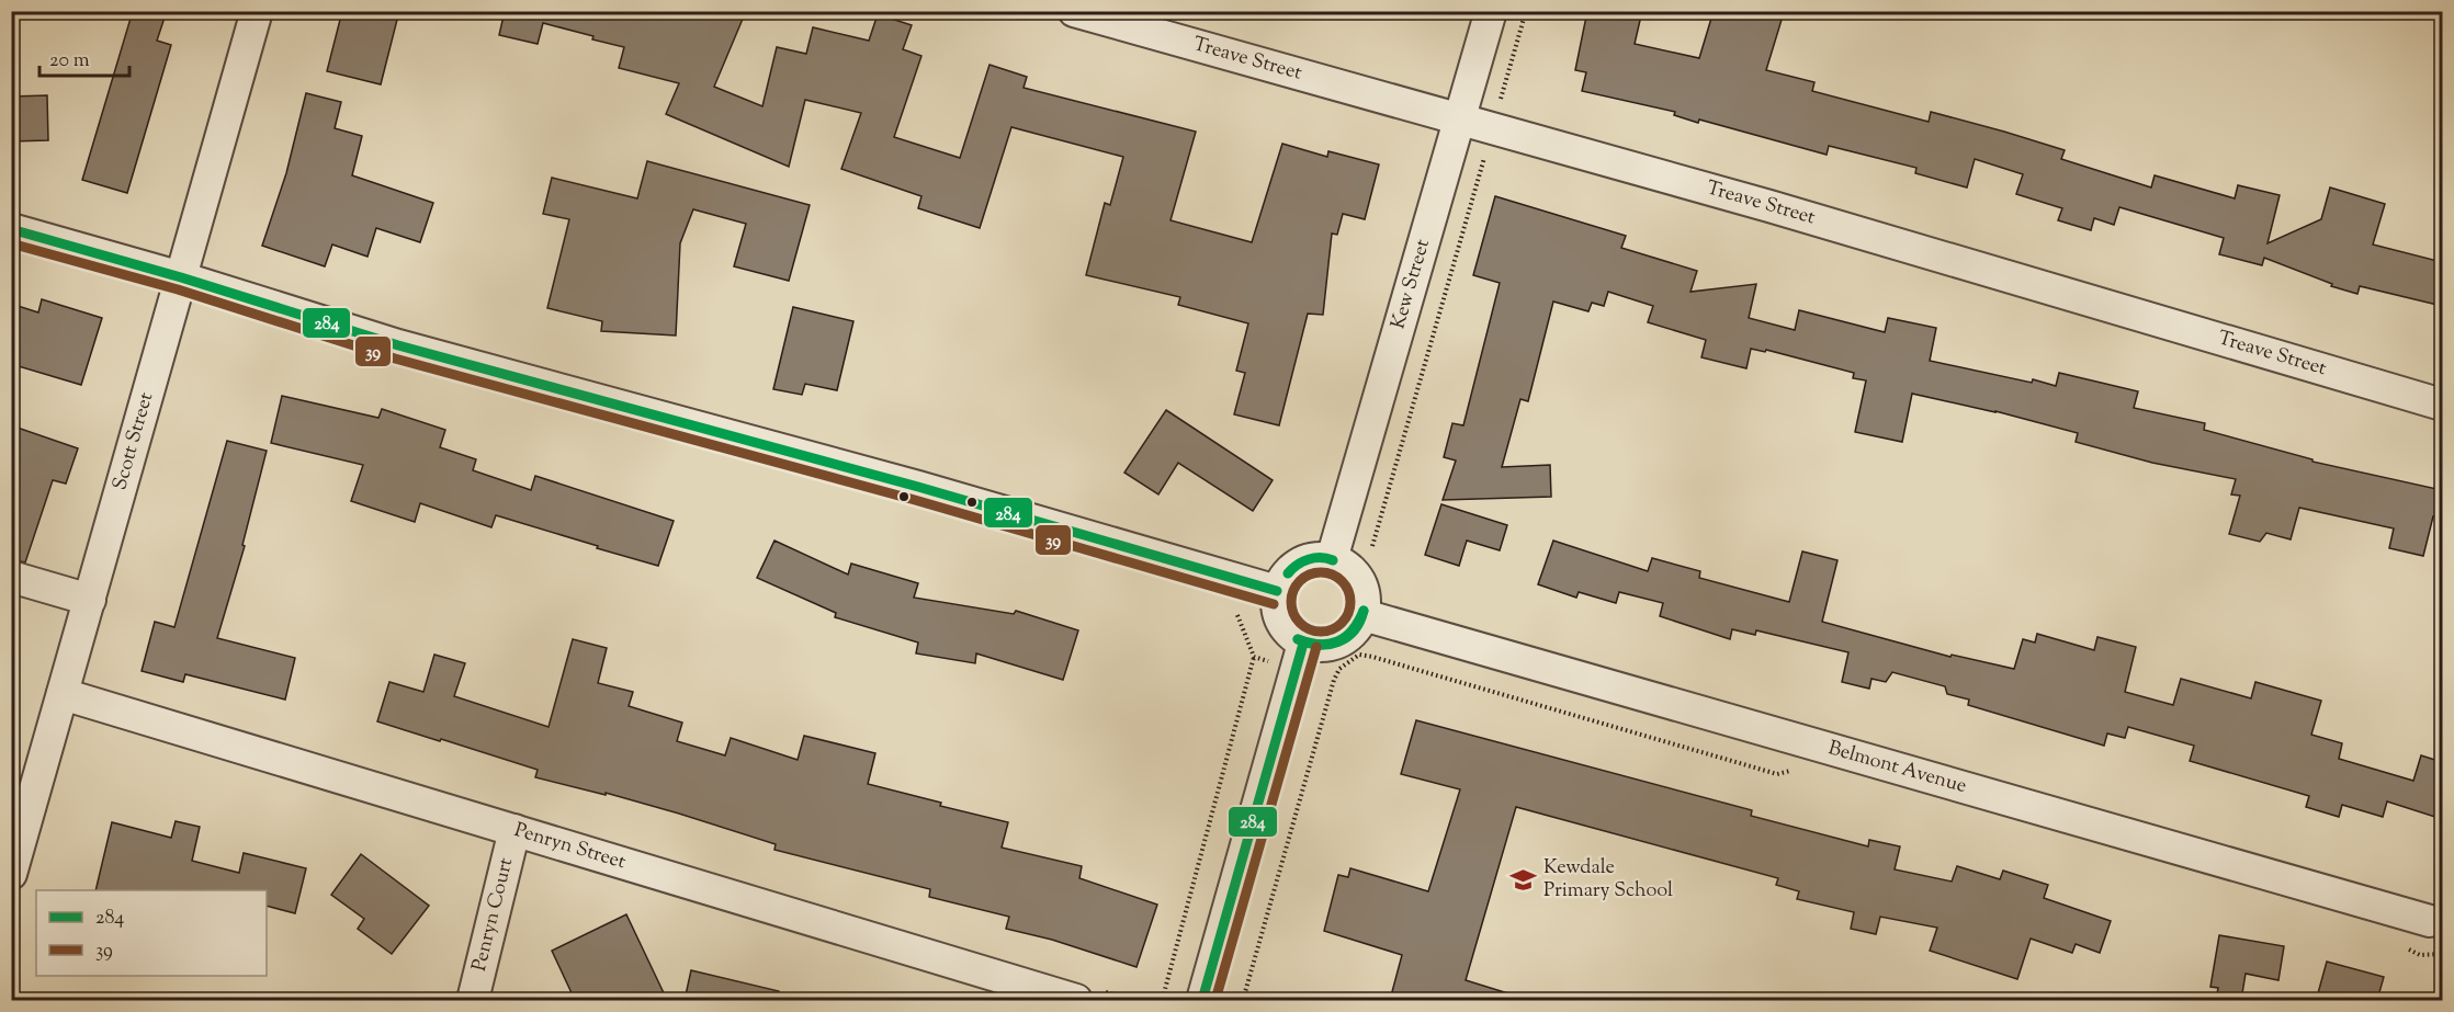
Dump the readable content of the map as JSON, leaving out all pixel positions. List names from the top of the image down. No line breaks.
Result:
{"streets":{"street":["Treave Street","Kew Street","Scott Street","Belmont Avenue","Penryn Street","Penryn Court"]},"crossings":[["Treave Street","Kew Street"],["Kew Street","Belmont Avenue"],["Scott Street","Penryn Street"],["Penryn Street","Penryn Court"]],"places":{"school or university":["Kewdale Primary School"]},"lines":["transit line 284","transit line 39"],"legend":["284","39"],"scale_bar":"20 m"}
